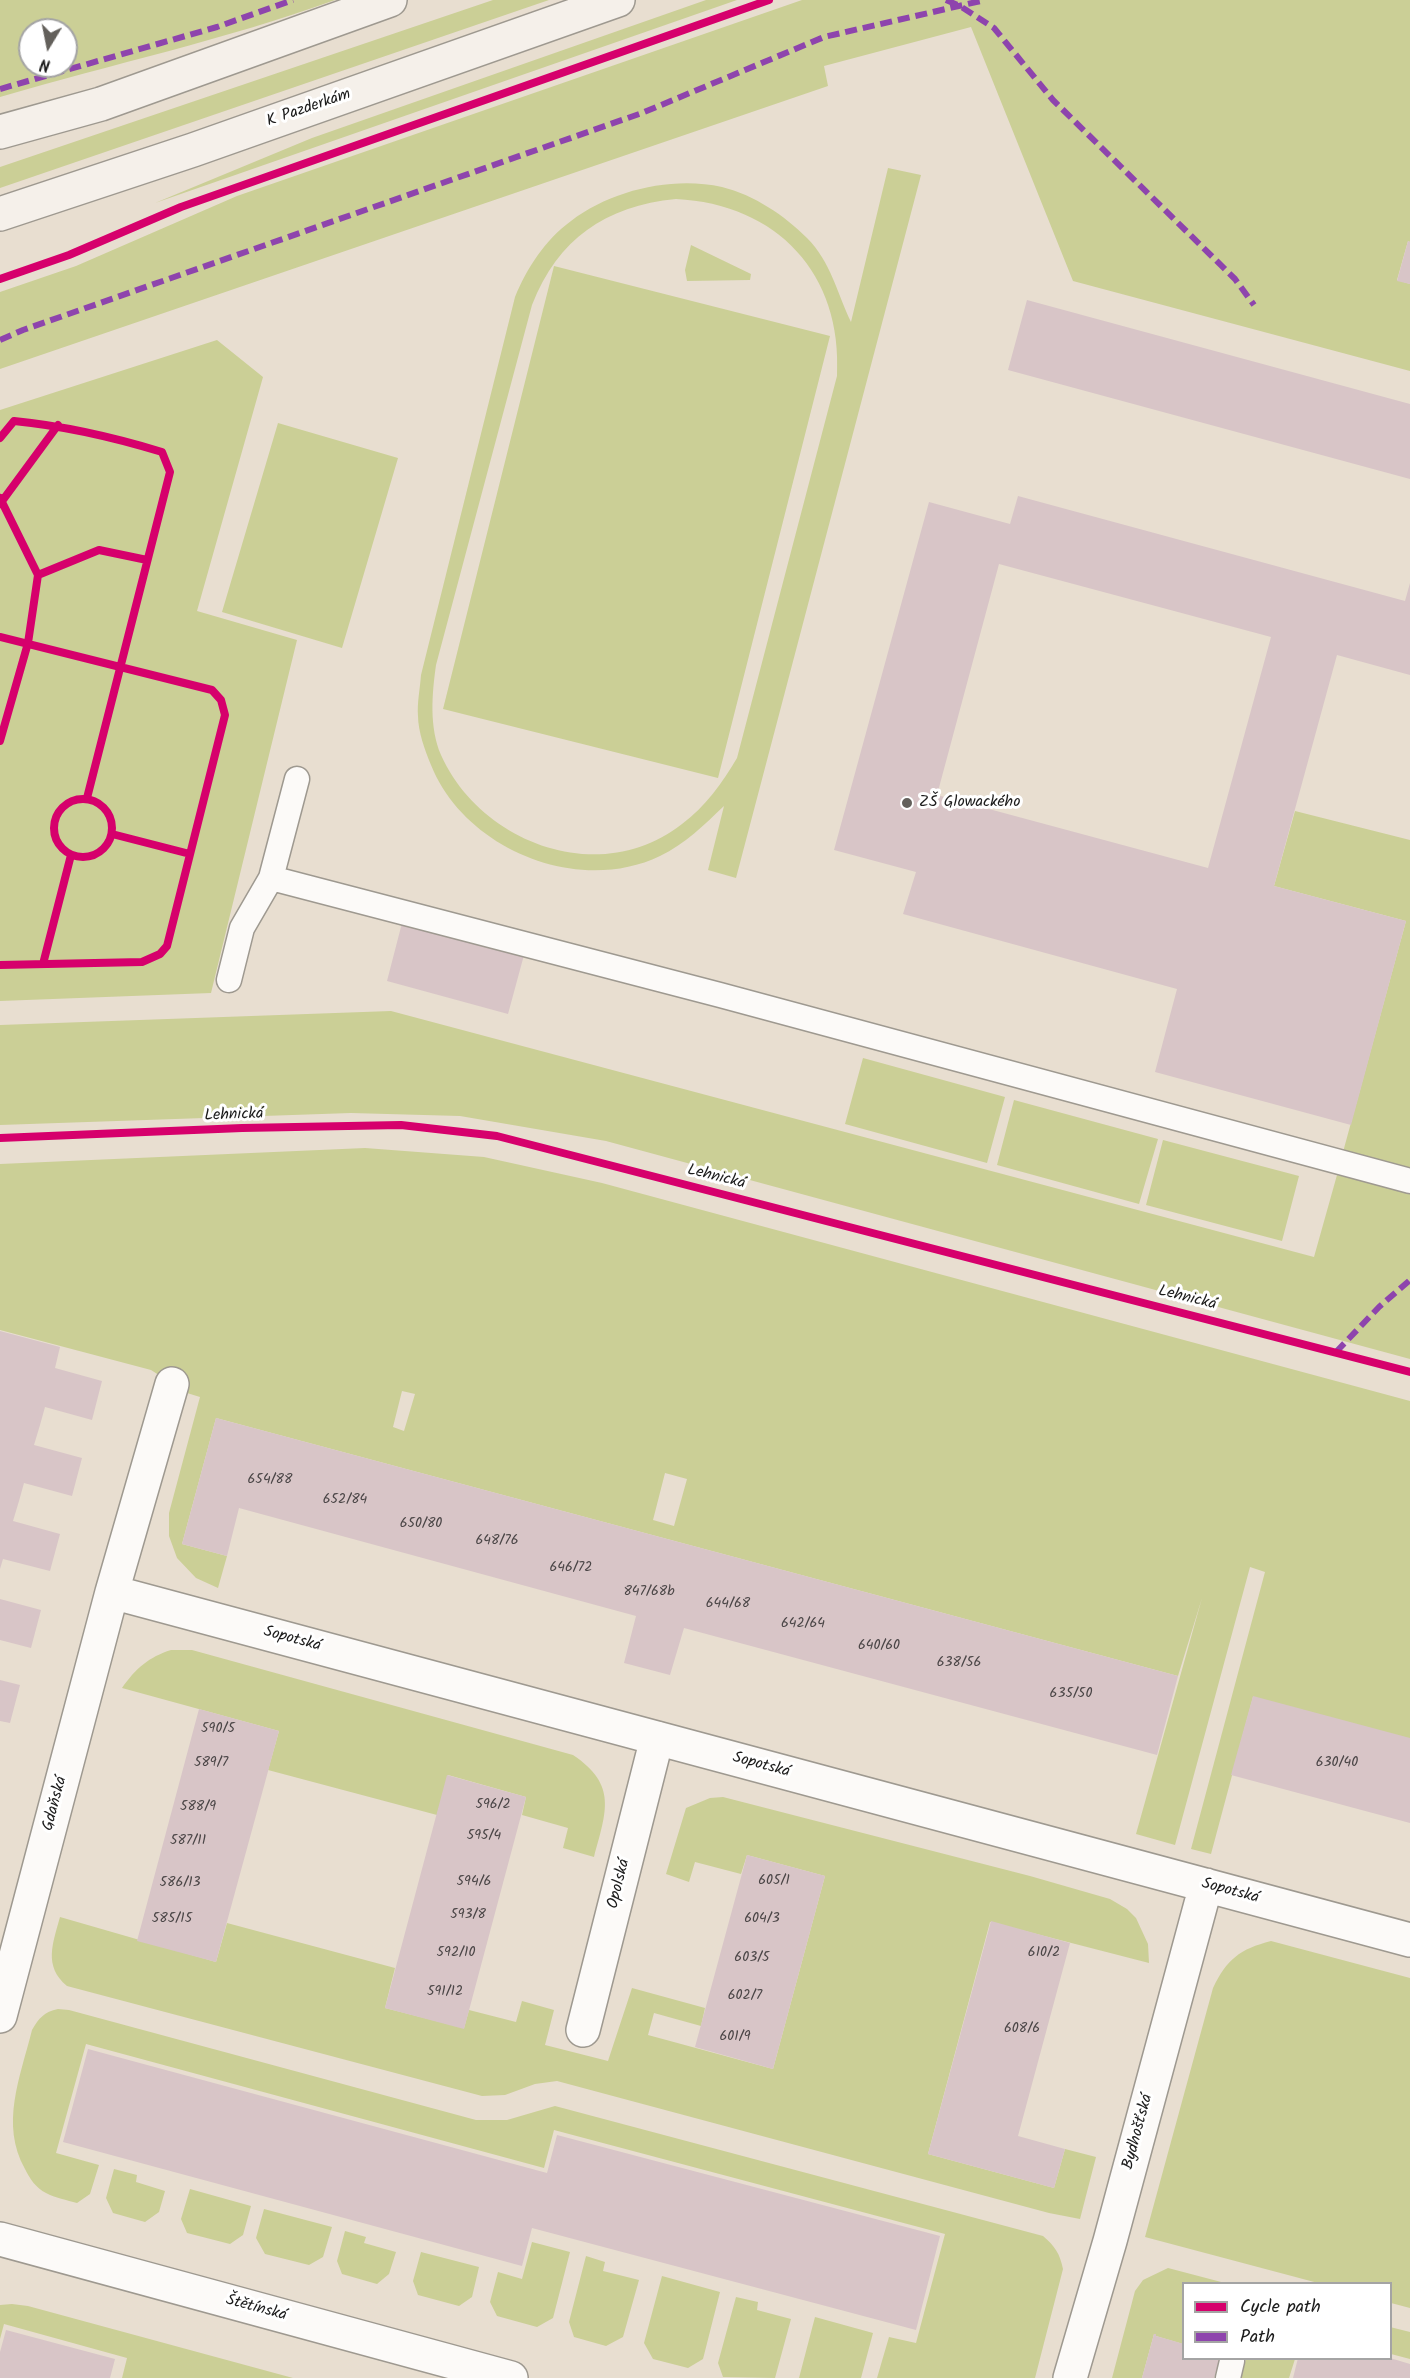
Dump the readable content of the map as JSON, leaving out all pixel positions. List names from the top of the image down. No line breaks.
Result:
{"streets":{"main road":["K Pazderkám"],"street":["Sopotská","Gdaňská","Opolská","Bydhošťská","Štětínská"],"cycle path":["Lehnická"]},"crossings":[["Sopotská","Gdaňská"],["Sopotská","Opolská"],["Sopotská","Bydhošťská"]],"places":["ZŠ Glowackého"],"house_numbers":["654/88","652/84","650/80","648/76","646/72","847/68b","644/68","642/64","640/60","638/56","635/50","590/5","589/7","630/40","596/2","588/9","595/4","587/11","605/1","594/6","586/13","593/8","585/15","604/3","592/10","610/2","603/5","591/12","602/7","608/6","601/9"],"legend":["Cycle path","Path"],"north":"bottom"}
